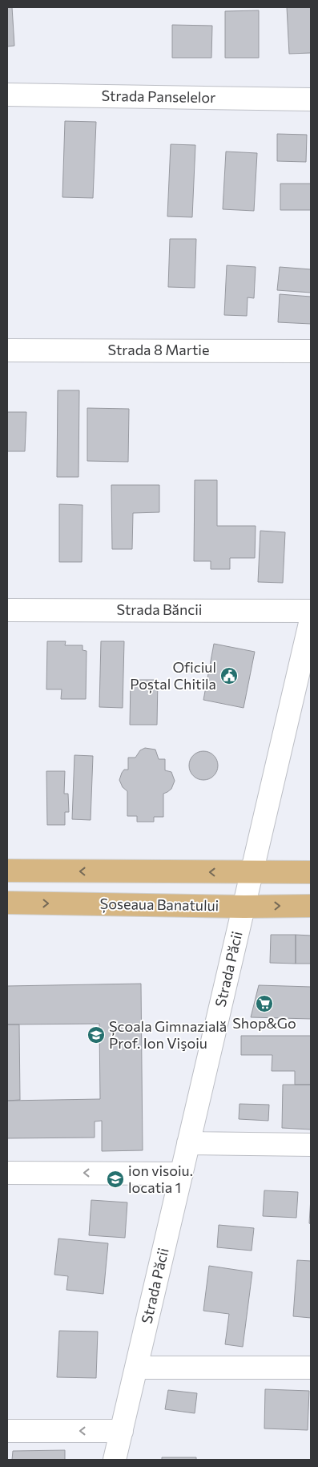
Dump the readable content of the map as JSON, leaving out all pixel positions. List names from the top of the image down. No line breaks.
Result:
{"streets":{"main road":["Șoseaua Banatului"],"street":["Strada Panselelor","Strada 8 Martie","Strada Băncii","Strada Păcii"]},"crossings":[["Șoseaua Banatului","Strada Păcii"]],"places":{"public building":["Oficiul Poștal Chitila"],"supermarket":["Shop&Go"],"school or university":["Școala Gimnazială Prof. Ion Vişoiu","ion visoiu. locatia 1"]}}
